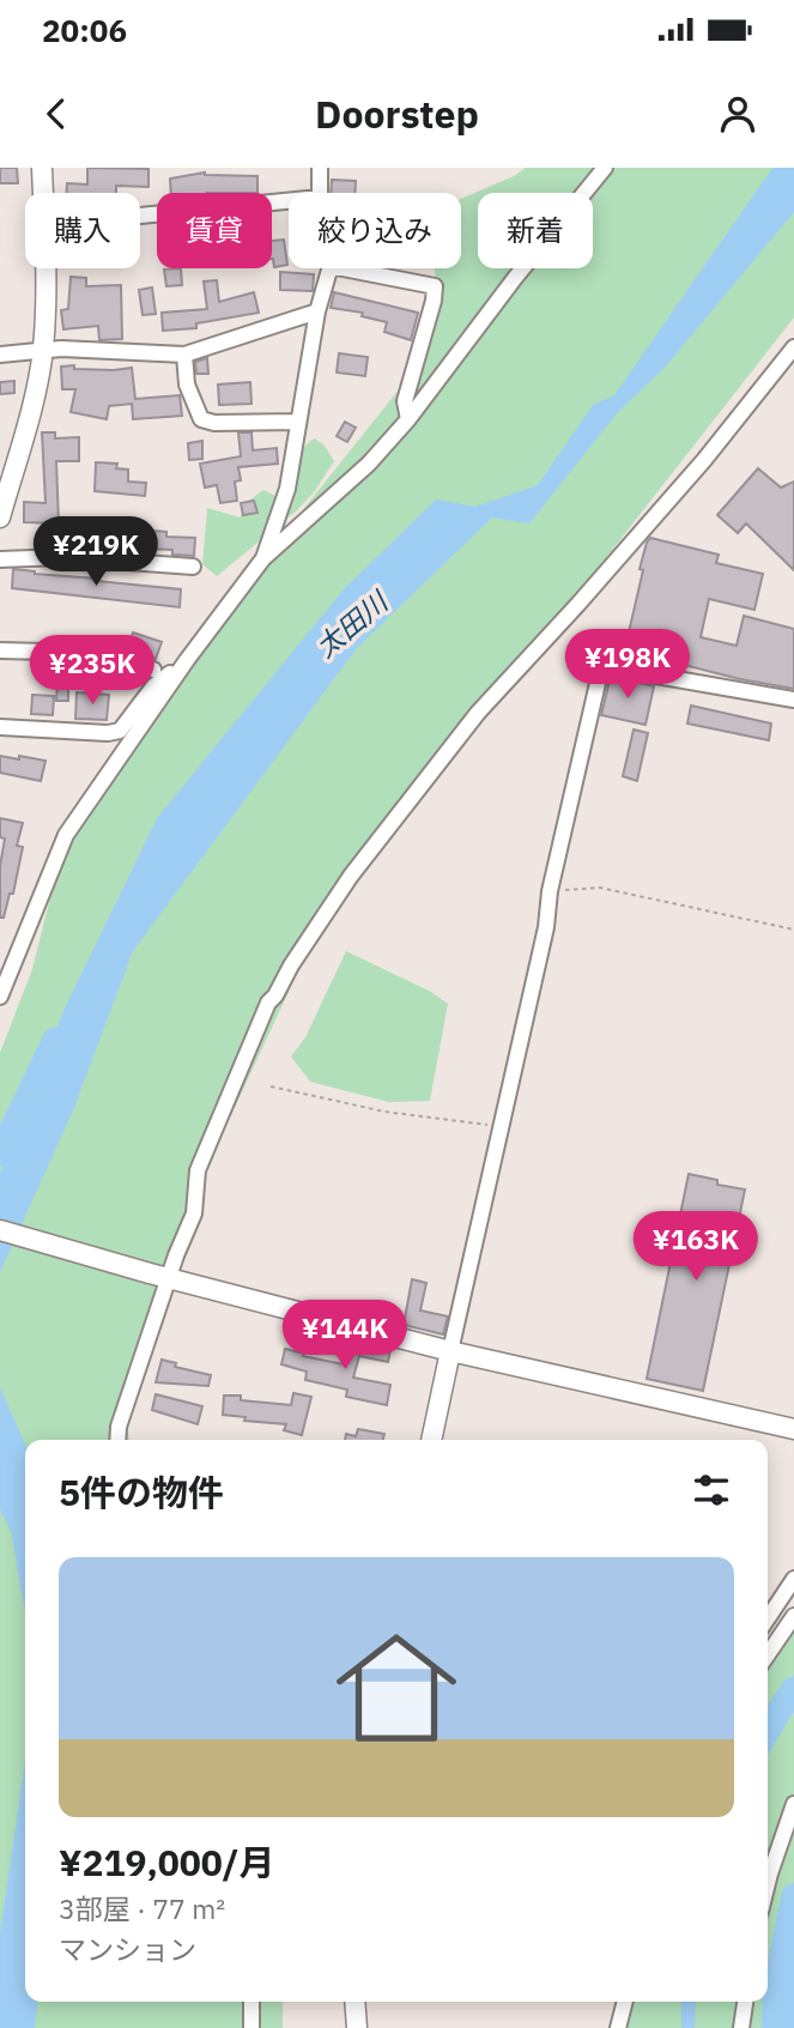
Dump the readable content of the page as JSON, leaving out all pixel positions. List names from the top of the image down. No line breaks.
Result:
{"water":["太田川"],"page":{"status":"20:06","header":"Doorstep","chip":["購入","賃貸","絞り込み","新着"],"price":["¥219K","¥198K","¥235K","¥163K","¥144K"],"heading":"5件の物件","list":[{"name":"¥219,000/月","note":"3部屋 · 77 m² · マンション"}]}}
